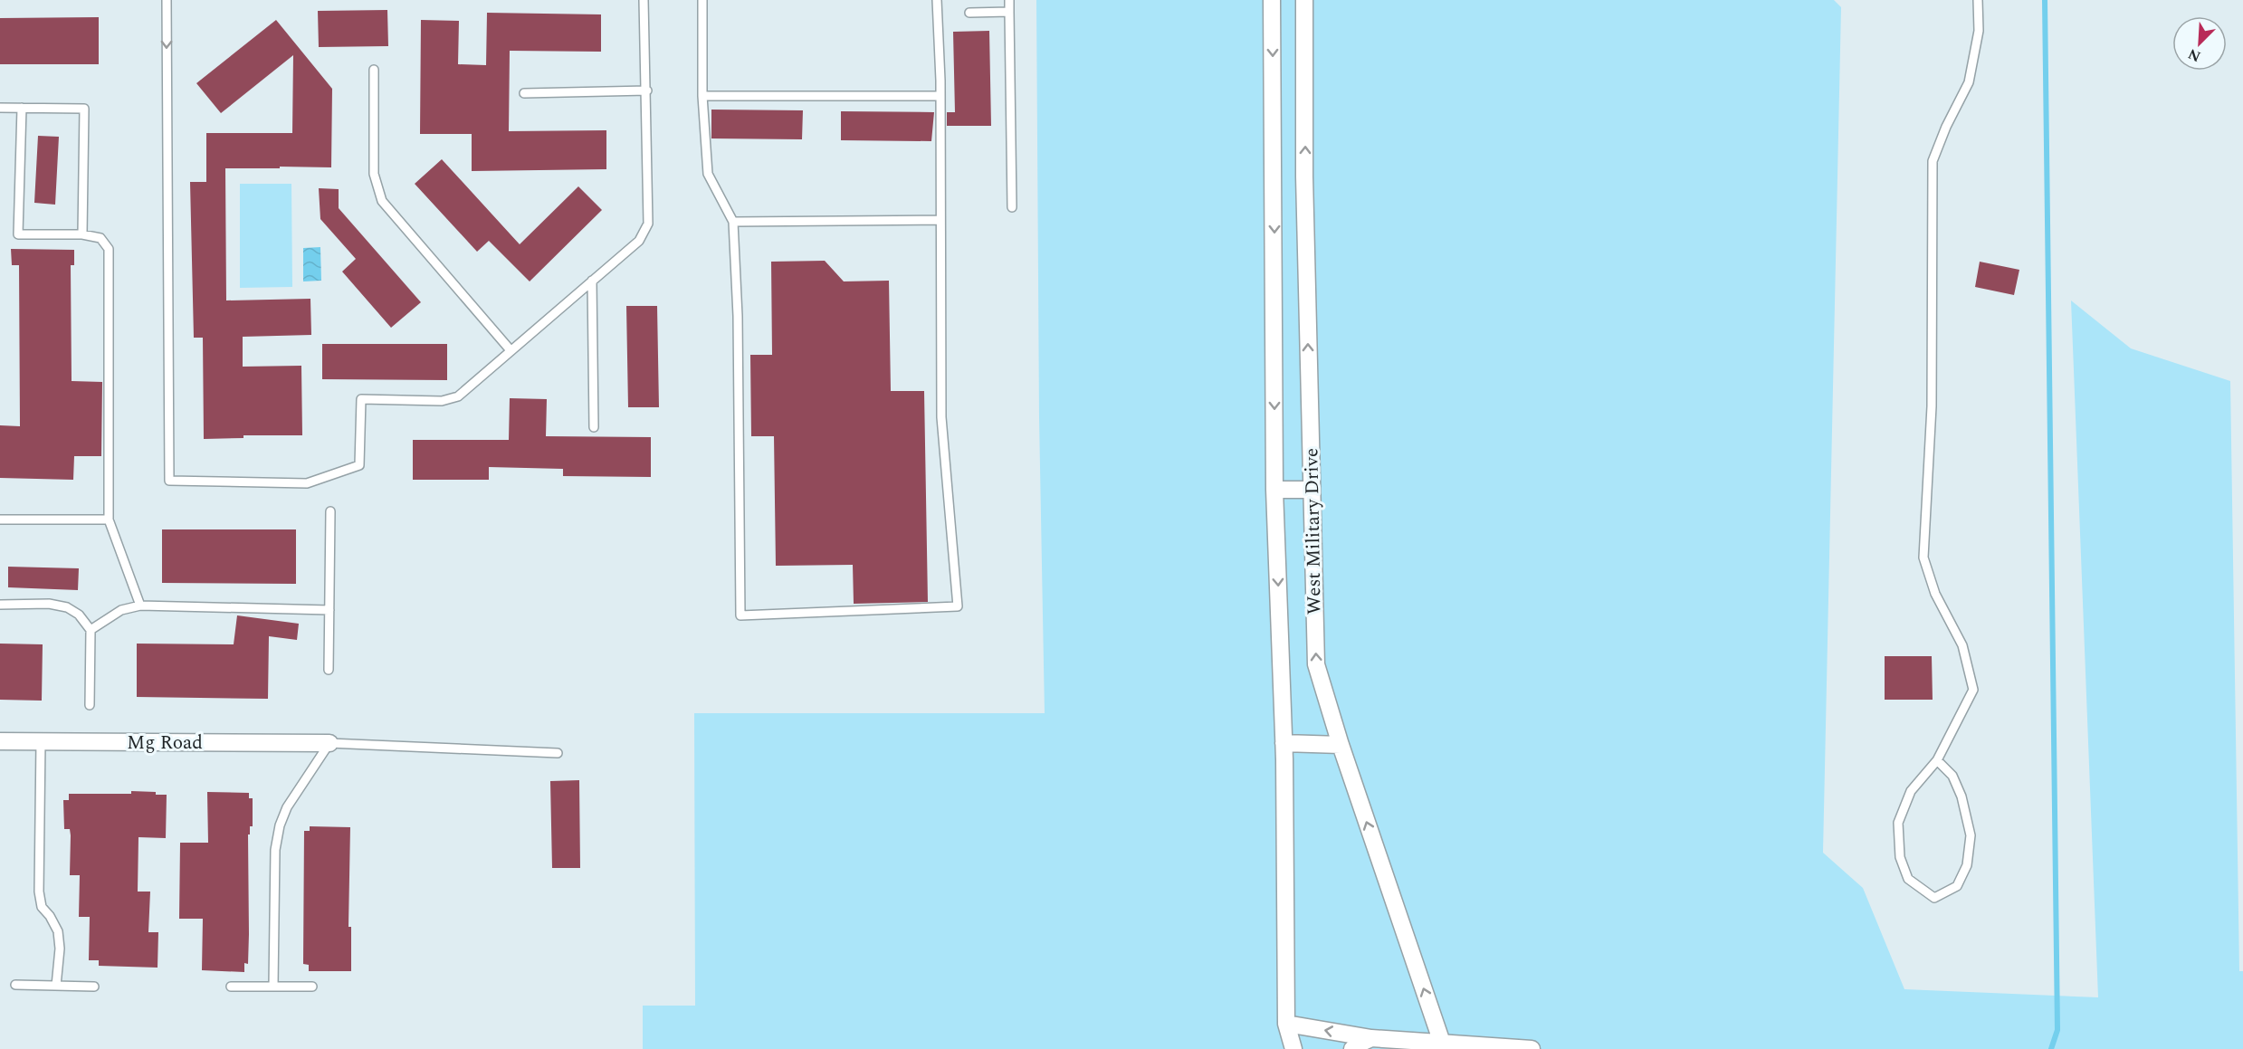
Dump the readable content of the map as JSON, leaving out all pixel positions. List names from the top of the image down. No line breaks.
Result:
{"streets":{"street":["West Military Drive","Mg Road"]},"north":"bottom left"}
